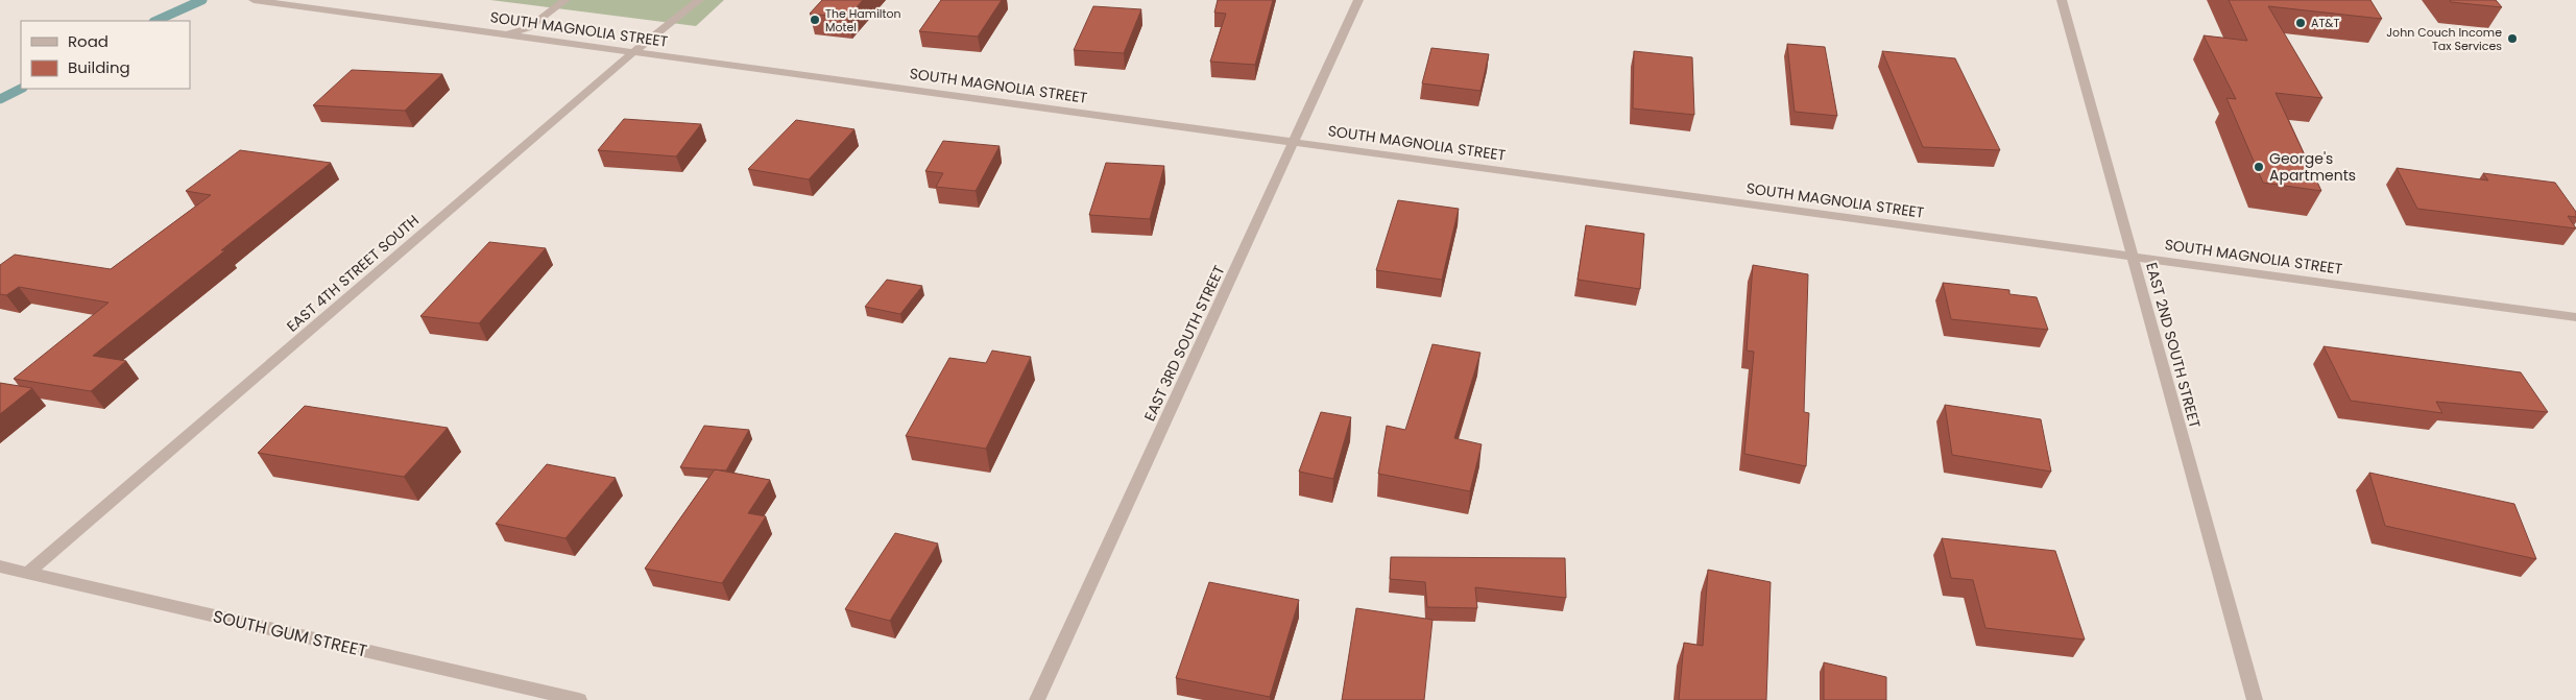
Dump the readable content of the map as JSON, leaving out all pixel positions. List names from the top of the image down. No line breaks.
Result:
{"streets":{"street":["SOUTH MAGNOLIA STREET","EAST 4TH STREET SOUTH","EAST 3RD SOUTH STREET","EAST 2ND SOUTH STREET","SOUTH GUM STREET"]},"crossings":[["SOUTH MAGNOLIA STREET","EAST 4TH STREET SOUTH"],["SOUTH MAGNOLIA STREET","EAST 3RD SOUTH STREET"],["SOUTH MAGNOLIA STREET","EAST 2ND SOUTH STREET"],["EAST 4TH STREET SOUTH","SOUTH GUM STREET"]],"places":["The Hamilton Motel","AT&T","John Couch Income Tax Services","George's Apartments"],"legend":["Road","Building"]}
